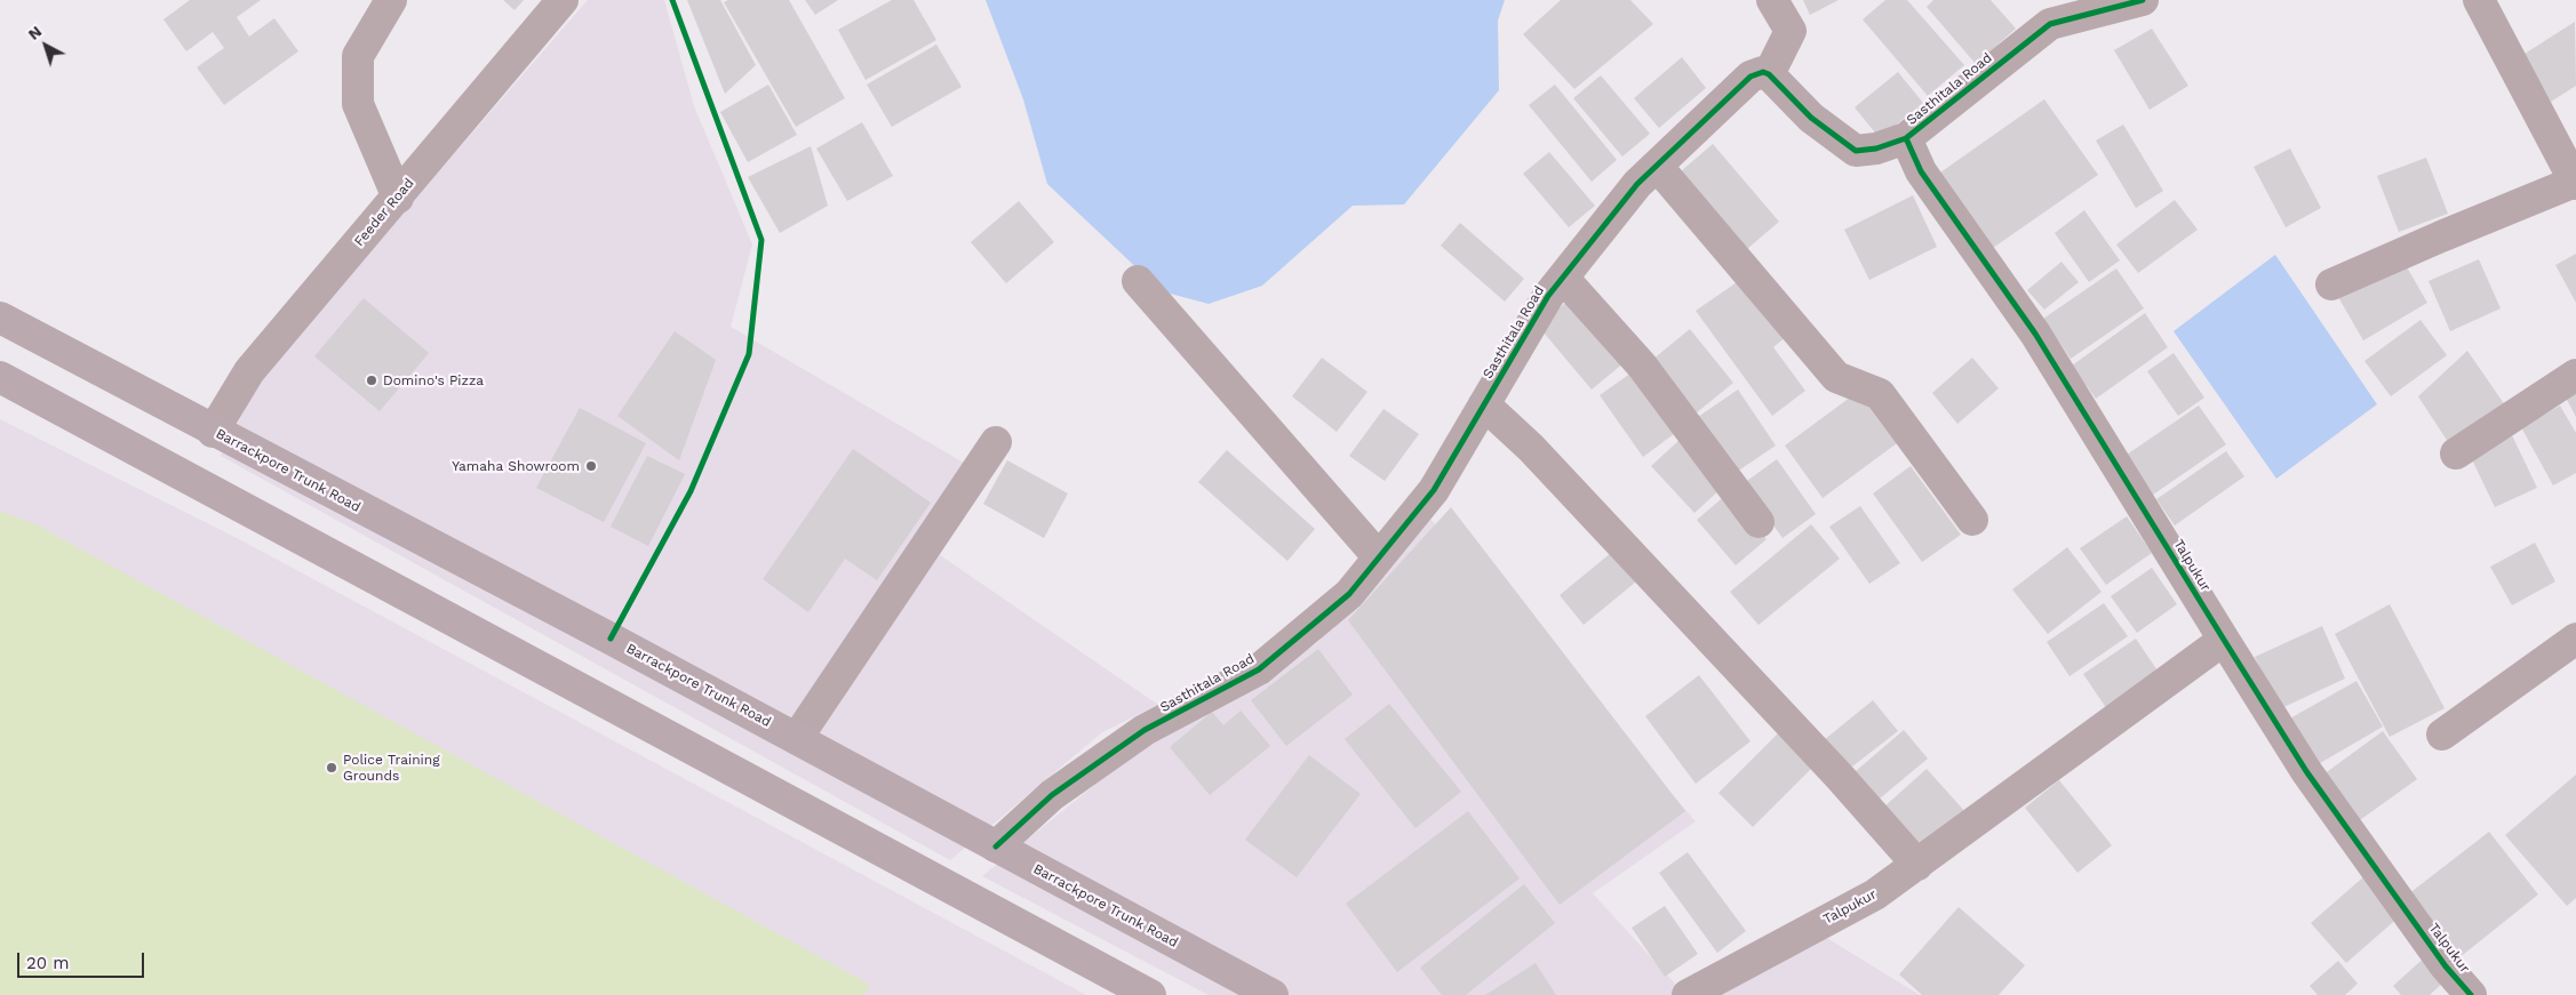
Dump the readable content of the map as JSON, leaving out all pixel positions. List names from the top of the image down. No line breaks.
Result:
{"streets":{"main road":["Barrackpore Trunk Road"],"street":["Sasthitala Road","Feeder Road","Talpukur"]},"crossings":[["Sasthitala Road","Barrackpore Trunk Road"],["Sasthitala Road","Talpukur"],["Feeder Road","Barrackpore Trunk Road"]],"places":["Domino's Pizza","Yamaha Showroom","Police Training Grounds"],"scale_bar":"20 m","north":"top left"}
